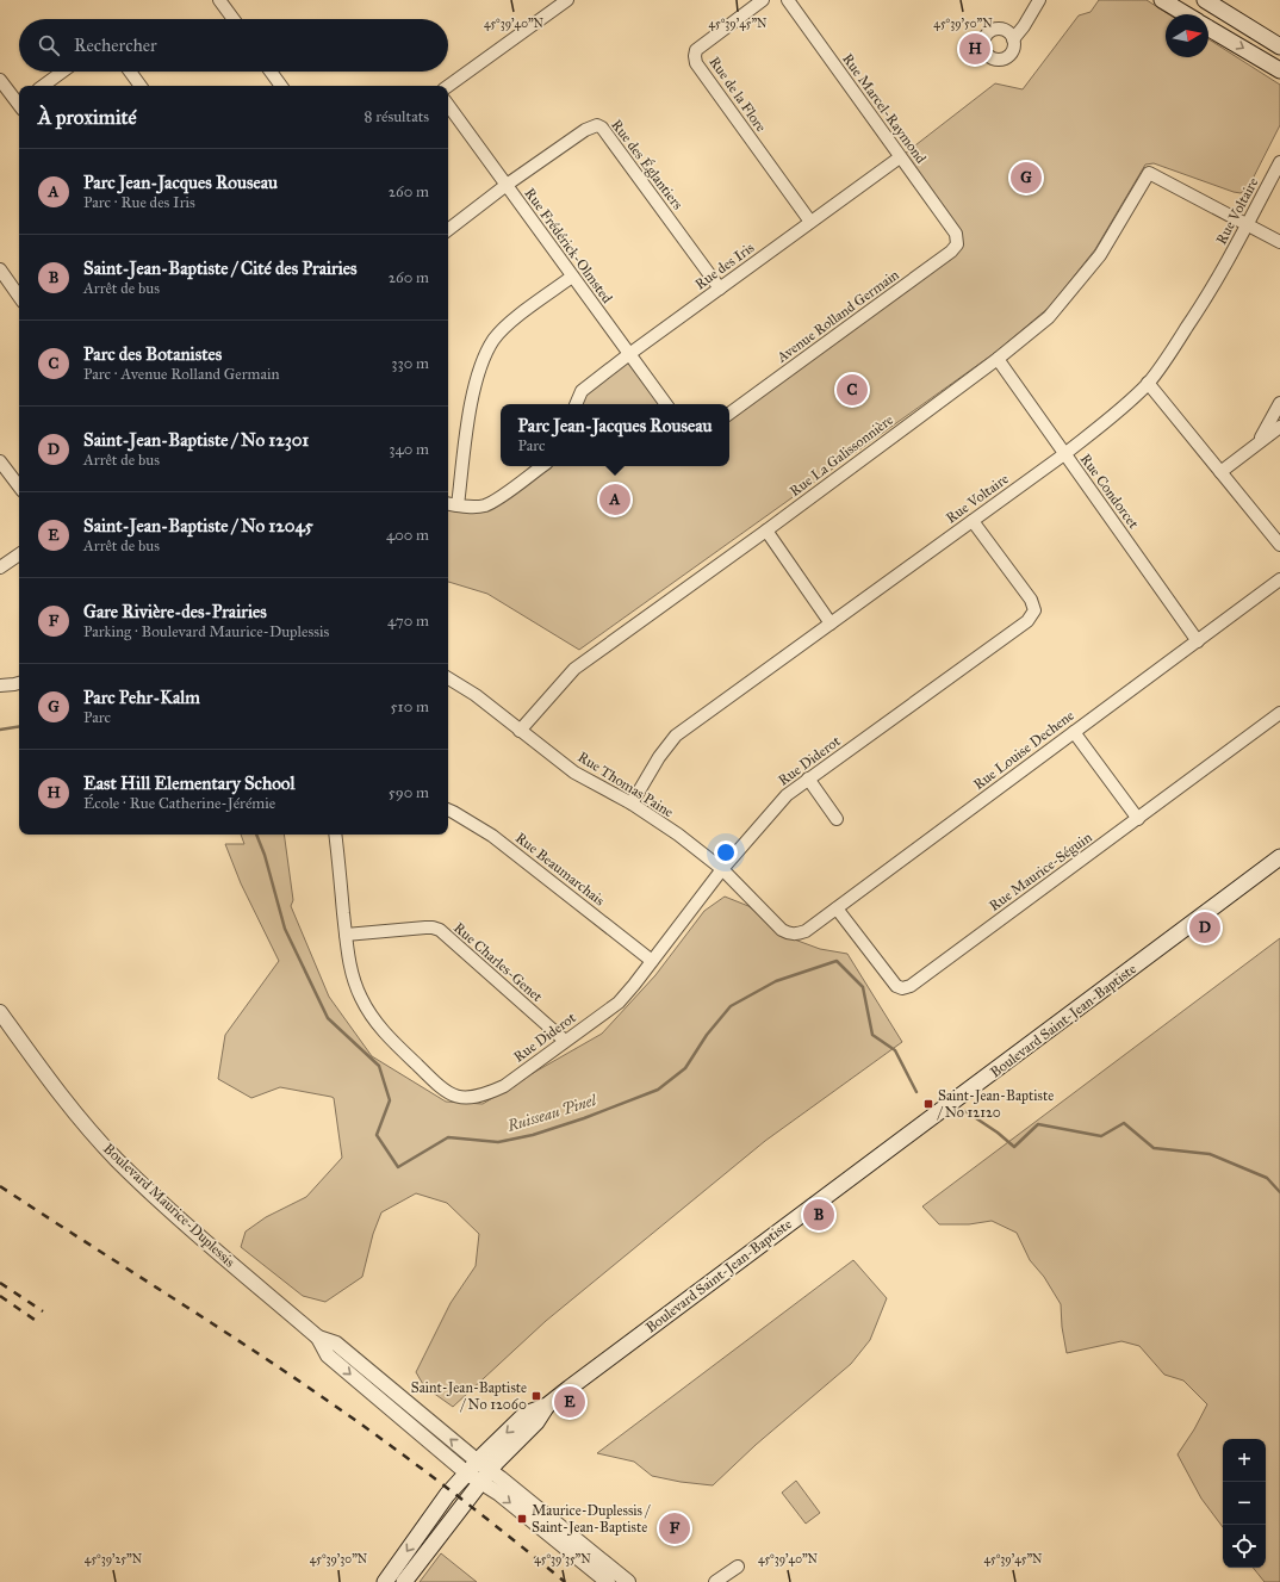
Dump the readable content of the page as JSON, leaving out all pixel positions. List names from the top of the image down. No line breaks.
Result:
{"streets":{"main road":["Boulevard Saint-Jean-Baptiste"],"street":["Rue de la Flore","Rue Marcel-Raymond","Rue des Églantiers","Rue Voltaire","Rue Frédérick-Olmsted","Rue des Iris","Avenue Rolland Germain","Rue La Galissonnière","Rue Condorcet","Rue Louise Dechene","Rue Diderot","Rue Thomas Paine","Rue Beaumarchais","Rue Maurice-Séguin","Rue Charles-Genet","Boulevard Maurice-Duplessis"]},"crossings":[["Rue de la Flore","Rue des Iris"],["Rue Marcel-Raymond","Rue des Iris"],["Rue Marcel-Raymond","Avenue Rolland Germain"],["Rue des Églantiers","Rue Frédérick-Olmsted"],["Rue des Églantiers","Rue des Iris"],["Rue Voltaire","Rue La Galissonnière"],["Rue Voltaire","Rue Condorcet"],["Rue Voltaire","Rue Diderot"],["Rue Voltaire","Rue Thomas Paine"],["Rue Frédérick-Olmsted","Rue des Iris"],["Rue La Galissonnière","Rue Condorcet"],["Rue La Galissonnière","Rue Thomas Paine"],["Rue Condorcet","Rue Louise Dechene"],["Rue Louise Dechene","Rue Thomas Paine"],["Rue Louise Dechene","Rue Maurice-Séguin"],["Rue Diderot","Rue Thomas Paine"],["Rue Diderot","Rue Beaumarchais"],["Rue Diderot","Rue Charles-Genet"],["Boulevard Saint-Jean-Baptiste","Boulevard Maurice-Duplessis"]],"water":["Ruisseau Pinel"],"places":{"transit":["Saint-Jean-Baptiste / No 12120","Saint-Jean-Baptiste / No 12060","Maurice-Duplessis / Saint-Jean-Baptiste"]},"north":"right","page":{"search":"Rechercher","pins":["H","G","C","A","D","B","E","F"],"heading":["À proximité","8 résultats"],"list":[{"mark":"A","name":"Parc Jean-Jacques Rouseau","note":"Parc · Rue des Iris","value":"260 m"},{"mark":"B","name":"Saint-Jean-Baptiste / Cité des Prairies","note":"Arrêt de bus","value":"260 m"},{"mark":"C","name":"Parc des Botanistes","note":"Parc · Avenue Rolland Germain","value":"330 m"},{"mark":"D","name":"Saint-Jean-Baptiste / No 12301","note":"Arrêt de bus","value":"340 m"},{"mark":"E","name":"Saint-Jean-Baptiste / No 12045","note":"Arrêt de bus","value":"400 m"},{"mark":"F","name":"Gare Rivière-des-Prairies","note":"Parking · Boulevard Maurice-Duplessis","value":"470 m"},{"mark":"G","name":"Parc Pehr-Kalm","note":"Parc","value":"510 m"},{"mark":"H","name":"East Hill Elementary School","note":"École · Rue Catherine-Jérémie","value":"590 m"}],"popup":["Parc Jean-Jacques Rouseau","Parc"],"map_buttons":["+","−"]},"coordinates":["45°39'40\"N","45°39'45\"N","45°39'50\"N","45°39'25\"N","45°39'30\"N","45°39'35\"N"]}
